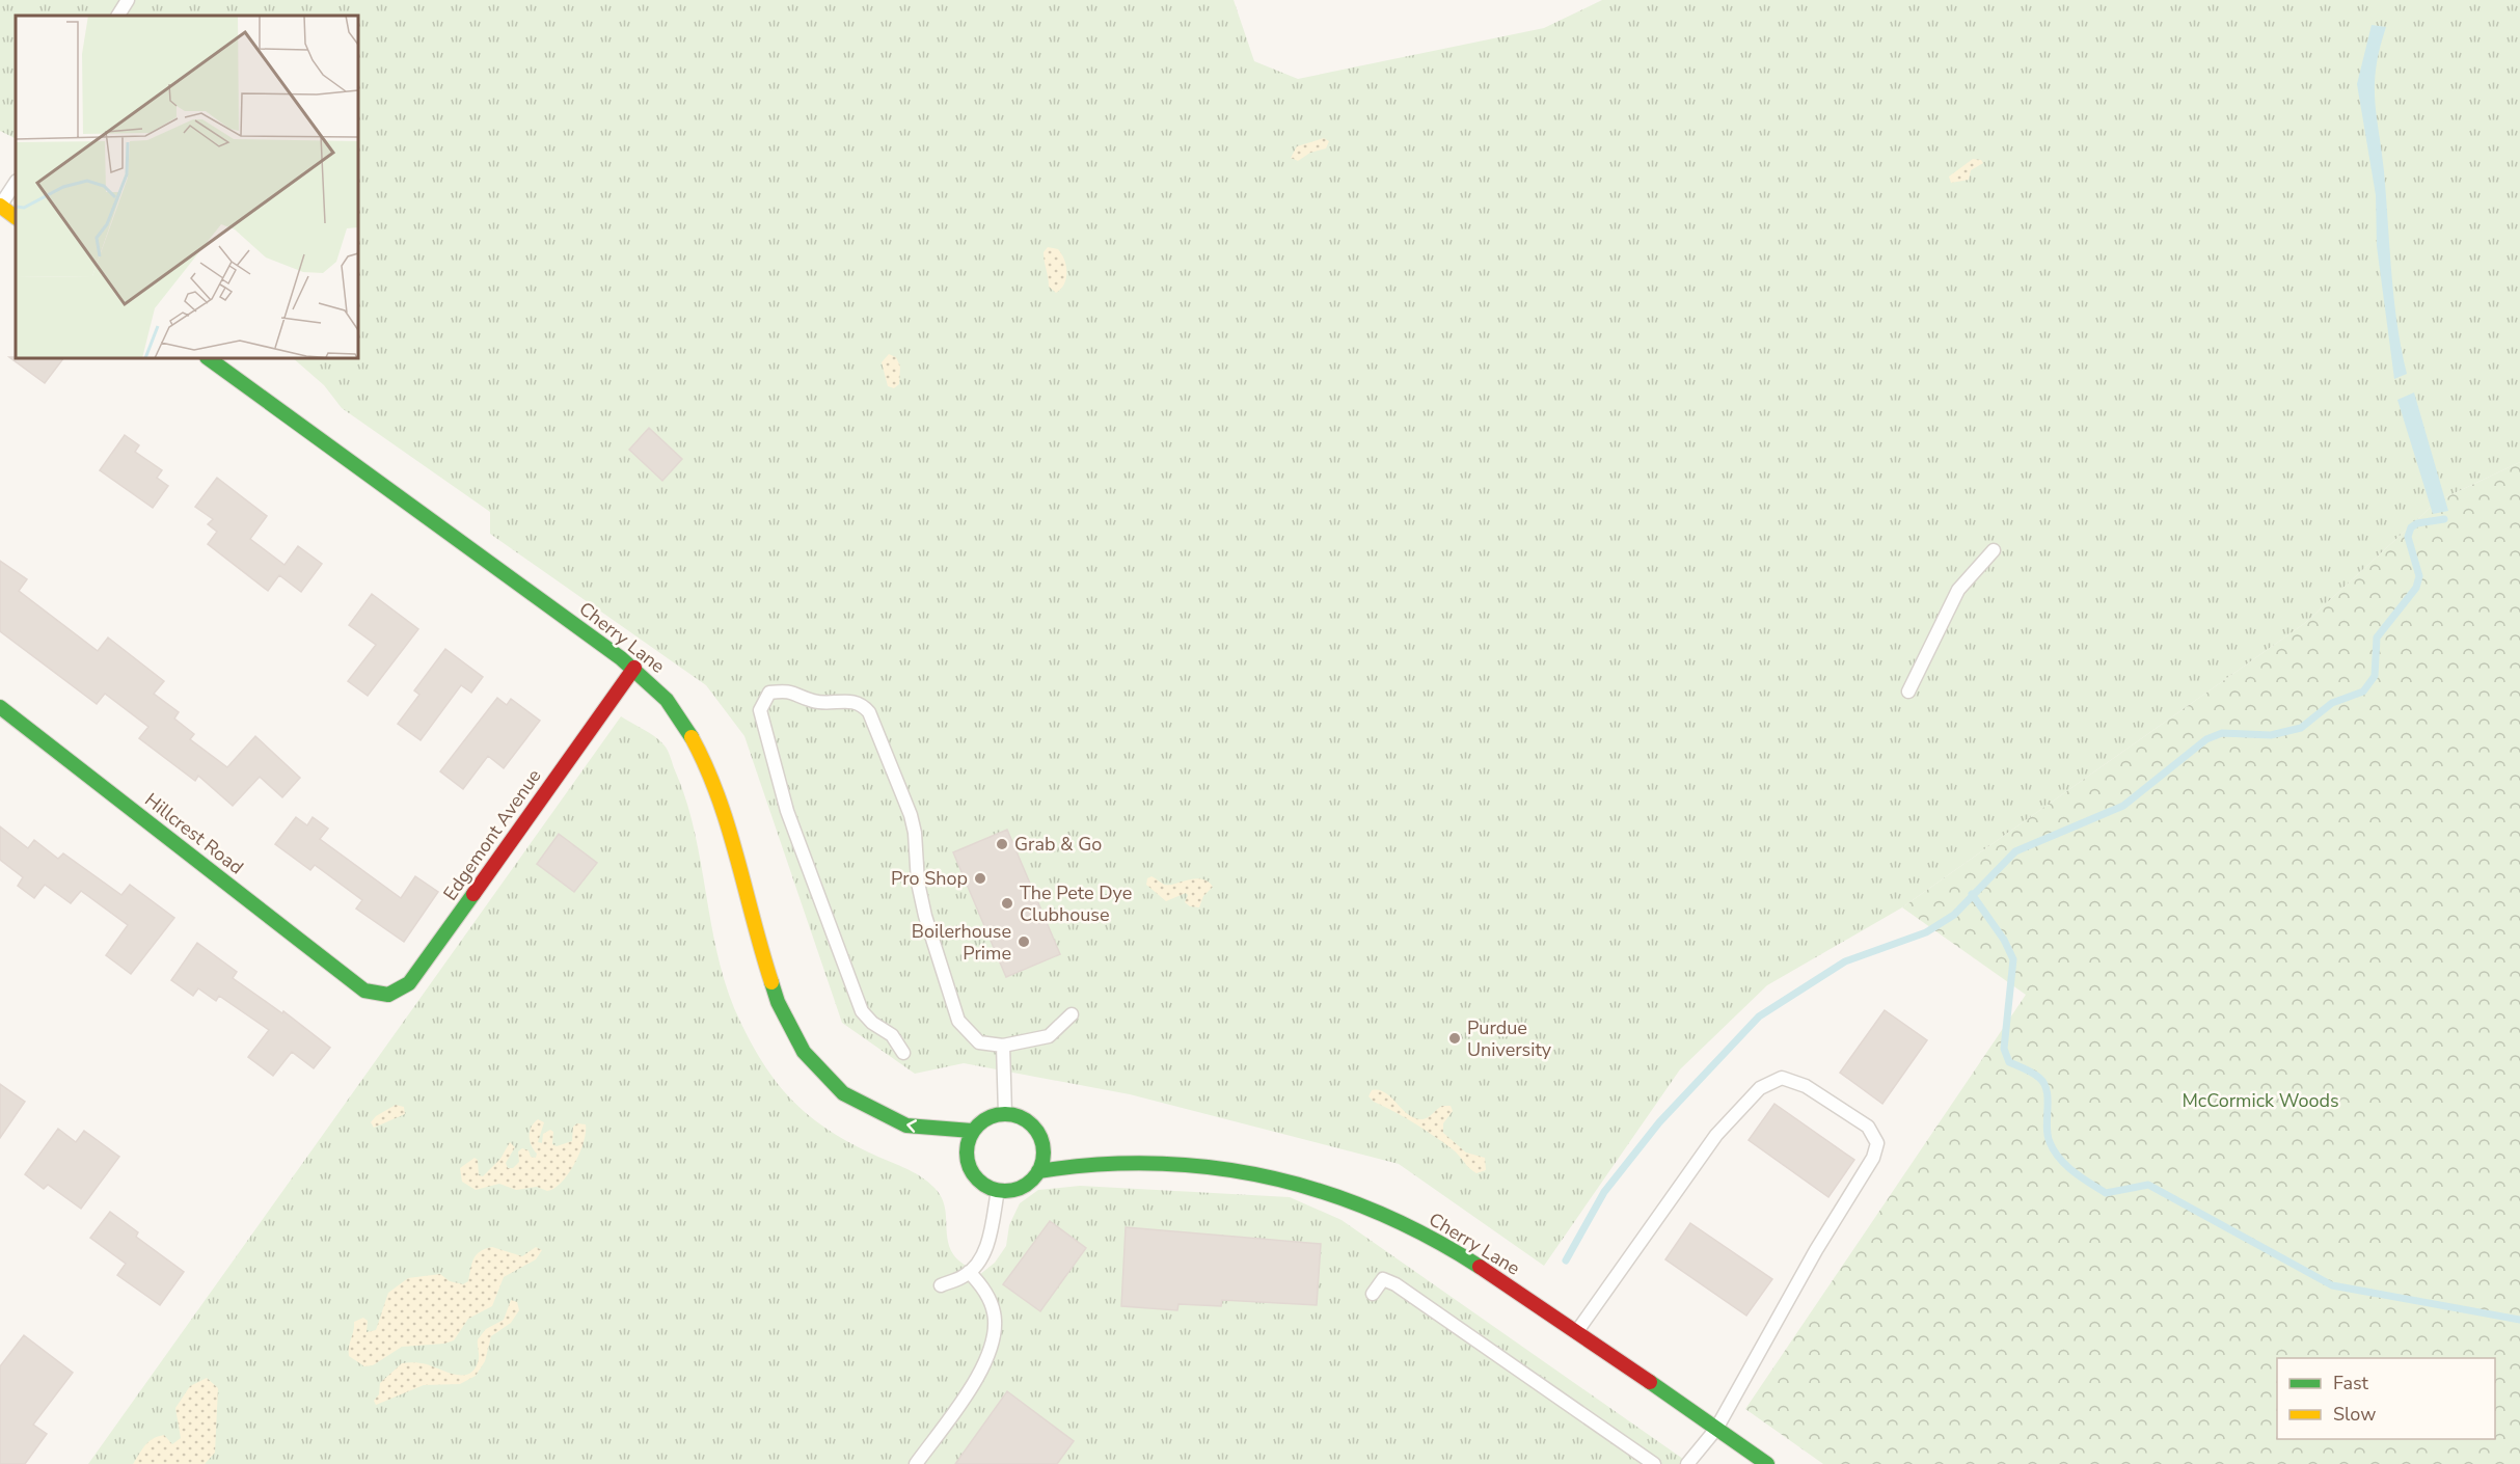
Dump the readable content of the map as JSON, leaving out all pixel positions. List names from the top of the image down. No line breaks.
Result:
{"streets":{"street":["Cherry Lane","Hillcrest Road","Edgemont Avenue"]},"crossings":[["Cherry Lane","Edgemont Avenue"],["Hillcrest Road","Edgemont Avenue"]],"parks":["McCormick Woods"],"places":["Grab & Go","Pro Shop","The Pete Dye Clubhouse","Boilerhouse Prime","Purdue University"],"legend":["Fast","Slow"]}
